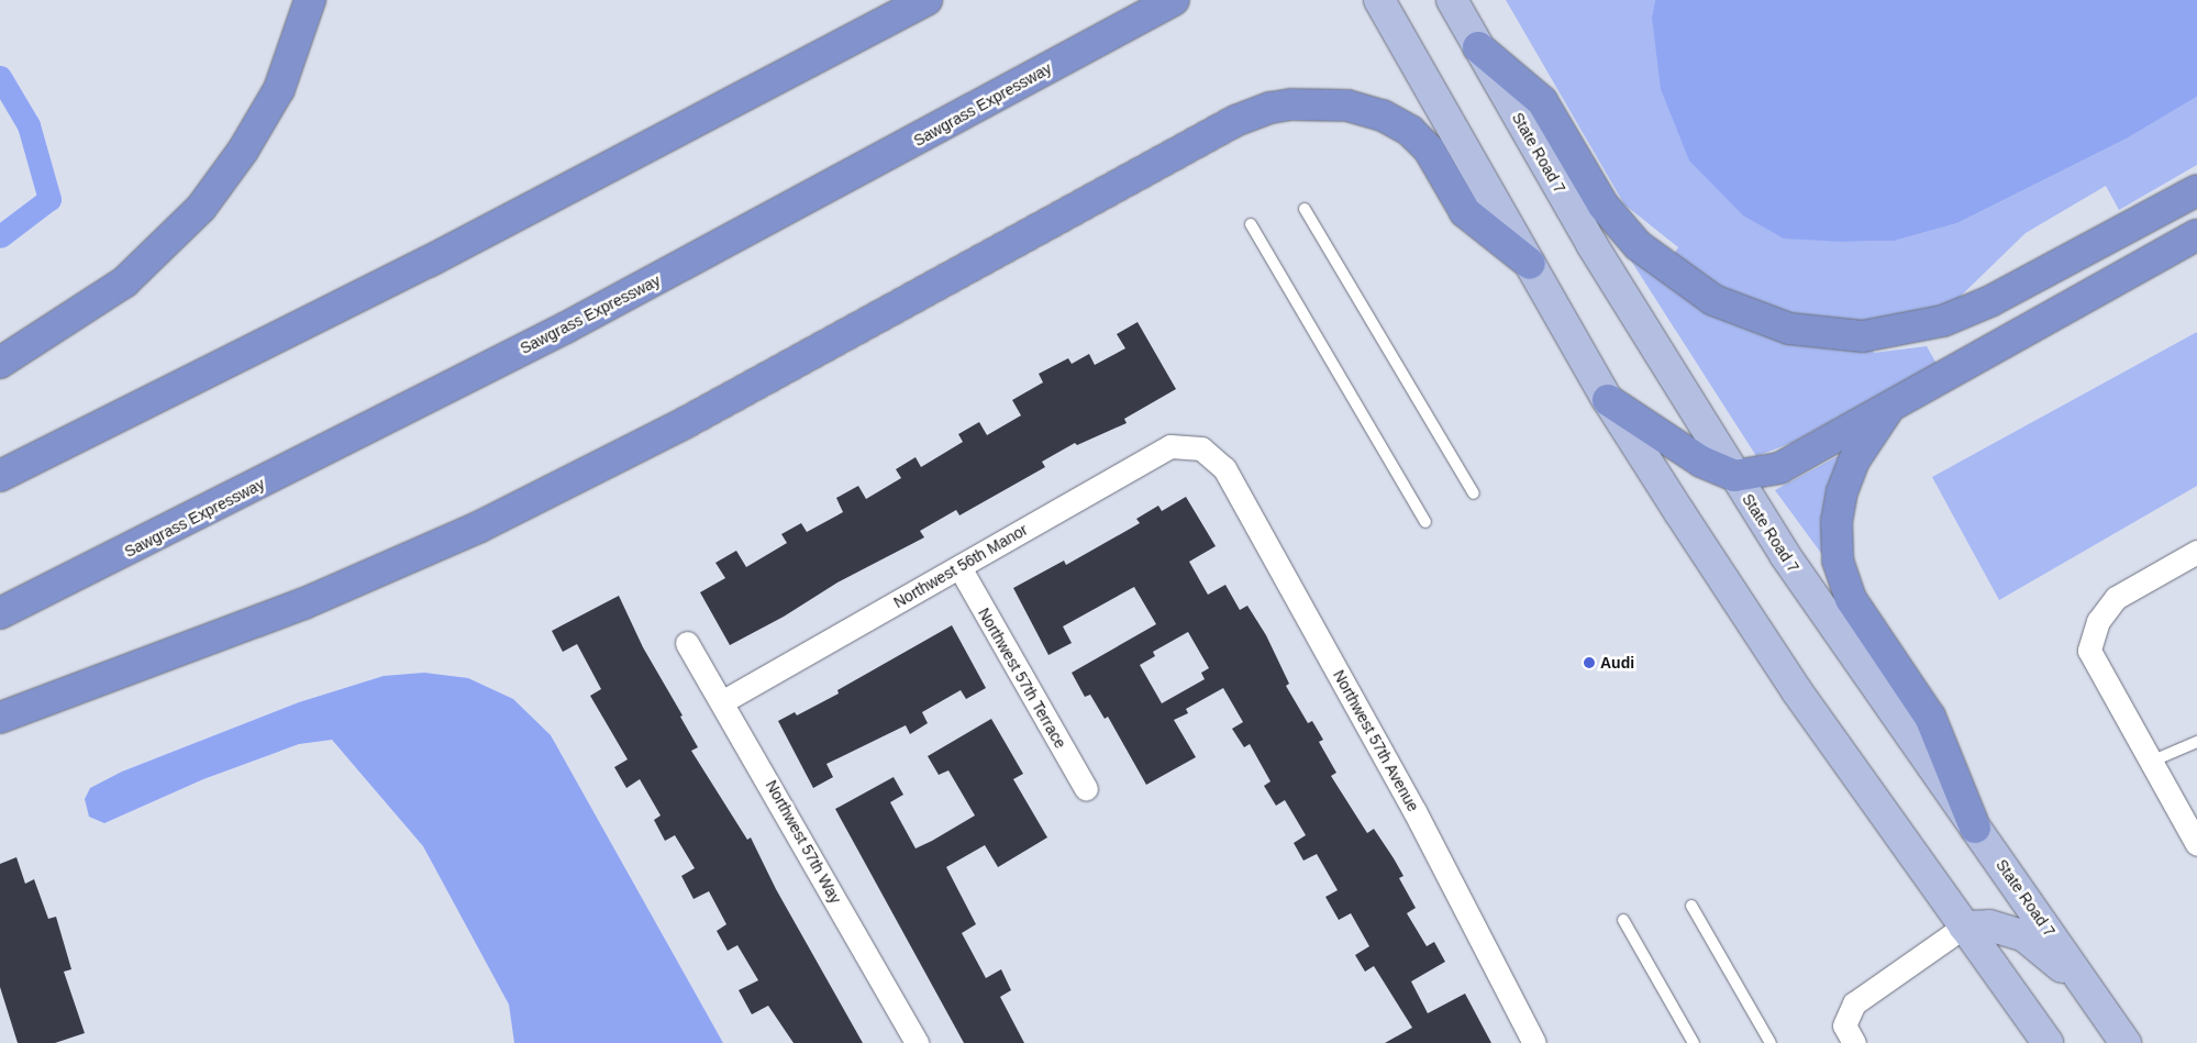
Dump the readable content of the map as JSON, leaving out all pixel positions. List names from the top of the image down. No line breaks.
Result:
{"streets":{"highway":["Sawgrass Expressway"],"main road":["State Road 7"],"street":["Northwest 56th Manor","Northwest 57th Terrace","Northwest 57th Avenue","Northwest 57th Way"]},"crossings":[["Northwest 56th Manor","Northwest 57th Terrace"],["Northwest 56th Manor","Northwest 57th Avenue"],["Northwest 56th Manor","Northwest 57th Way"]],"places":["Audi"]}
